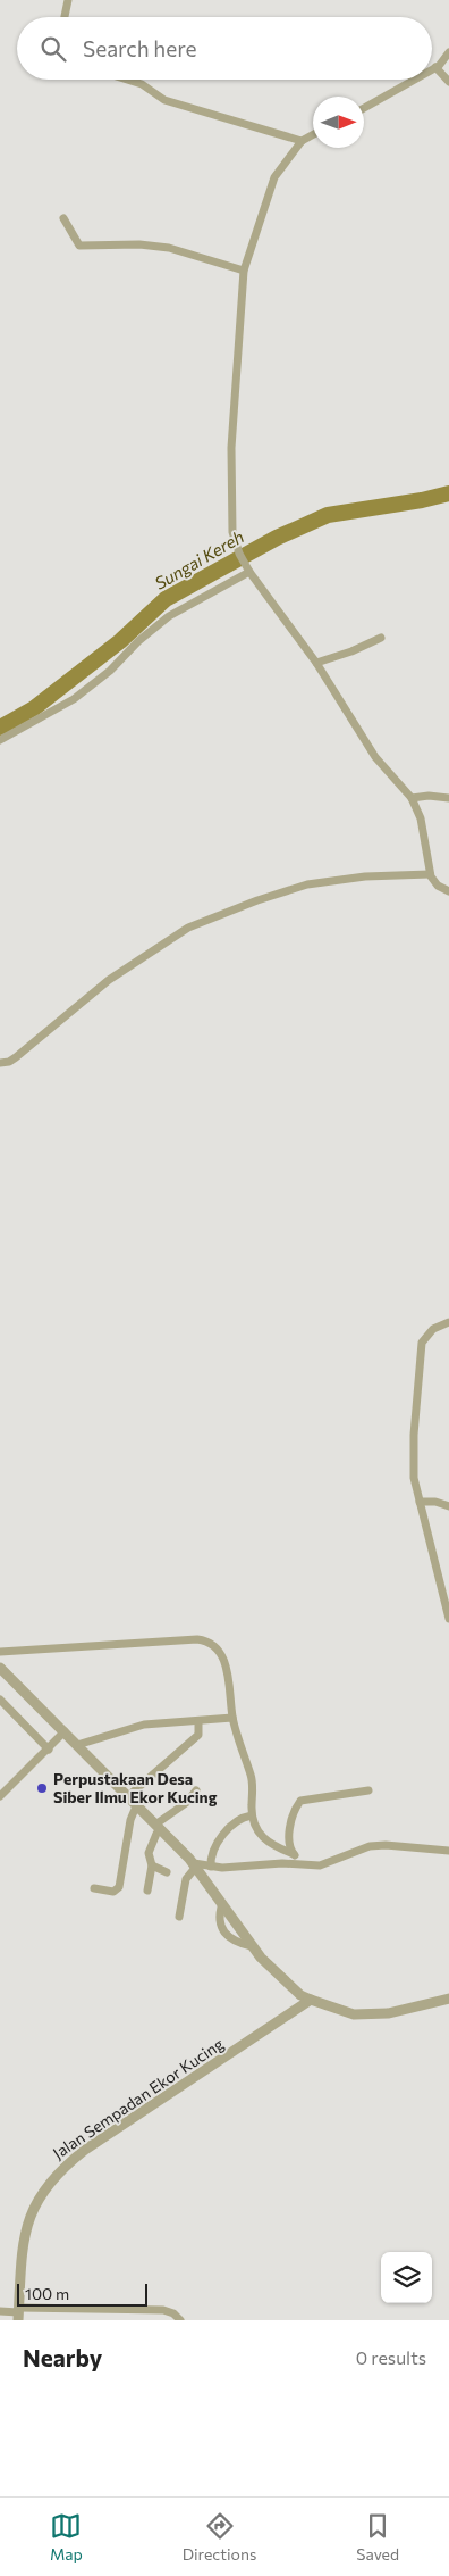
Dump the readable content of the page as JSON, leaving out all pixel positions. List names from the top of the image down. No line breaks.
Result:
{"streets":{"street":["Jalan Sempadan Ekor Kucing"]},"water":["Sungai Kereh"],"places":["Perpustakaan Desa Siber Ilmu Ekor Kucing"],"scale_bar":"100 m","north":"right","page":{"search":"Search here","scale":"100 m","heading":["Nearby","0 results"],"nav":["Map","Directions","Saved"]}}
